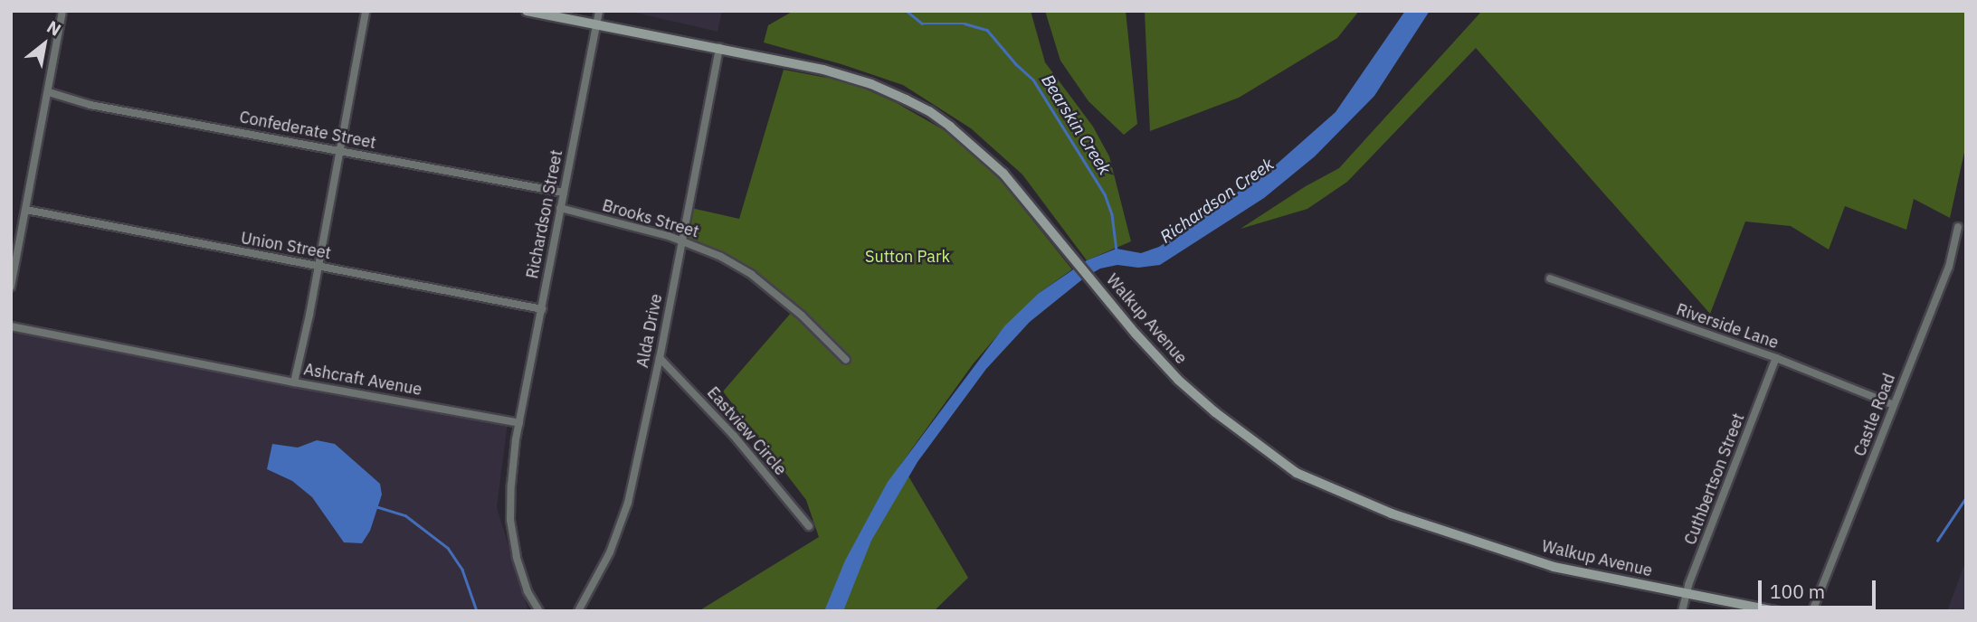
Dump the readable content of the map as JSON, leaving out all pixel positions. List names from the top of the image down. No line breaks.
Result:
{"streets":{"street":["Confederate Street","Richardson Street","Brooks Street","Union Street","Walkup Avenue","Riverside Lane","Alda Drive","Ashcraft Avenue","Castle Road","Eastview Circle","Cuthbertson Street"]},"crossings":[["Confederate Street","Richardson Street"],["Richardson Street","Brooks Street"],["Richardson Street","Union Street"],["Richardson Street","Walkup Avenue"],["Richardson Street","Ashcraft Avenue"],["Brooks Street","Alda Drive"],["Walkup Avenue","Alda Drive"],["Walkup Avenue","Cuthbertson Street"],["Riverside Lane","Castle Road"],["Riverside Lane","Cuthbertson Street"],["Alda Drive","Eastview Circle"]],"water":["Bearskin Creek","Richardson Creek"],"parks":["Sutton Park"],"scale_bar":"100 m","north":"top right"}
